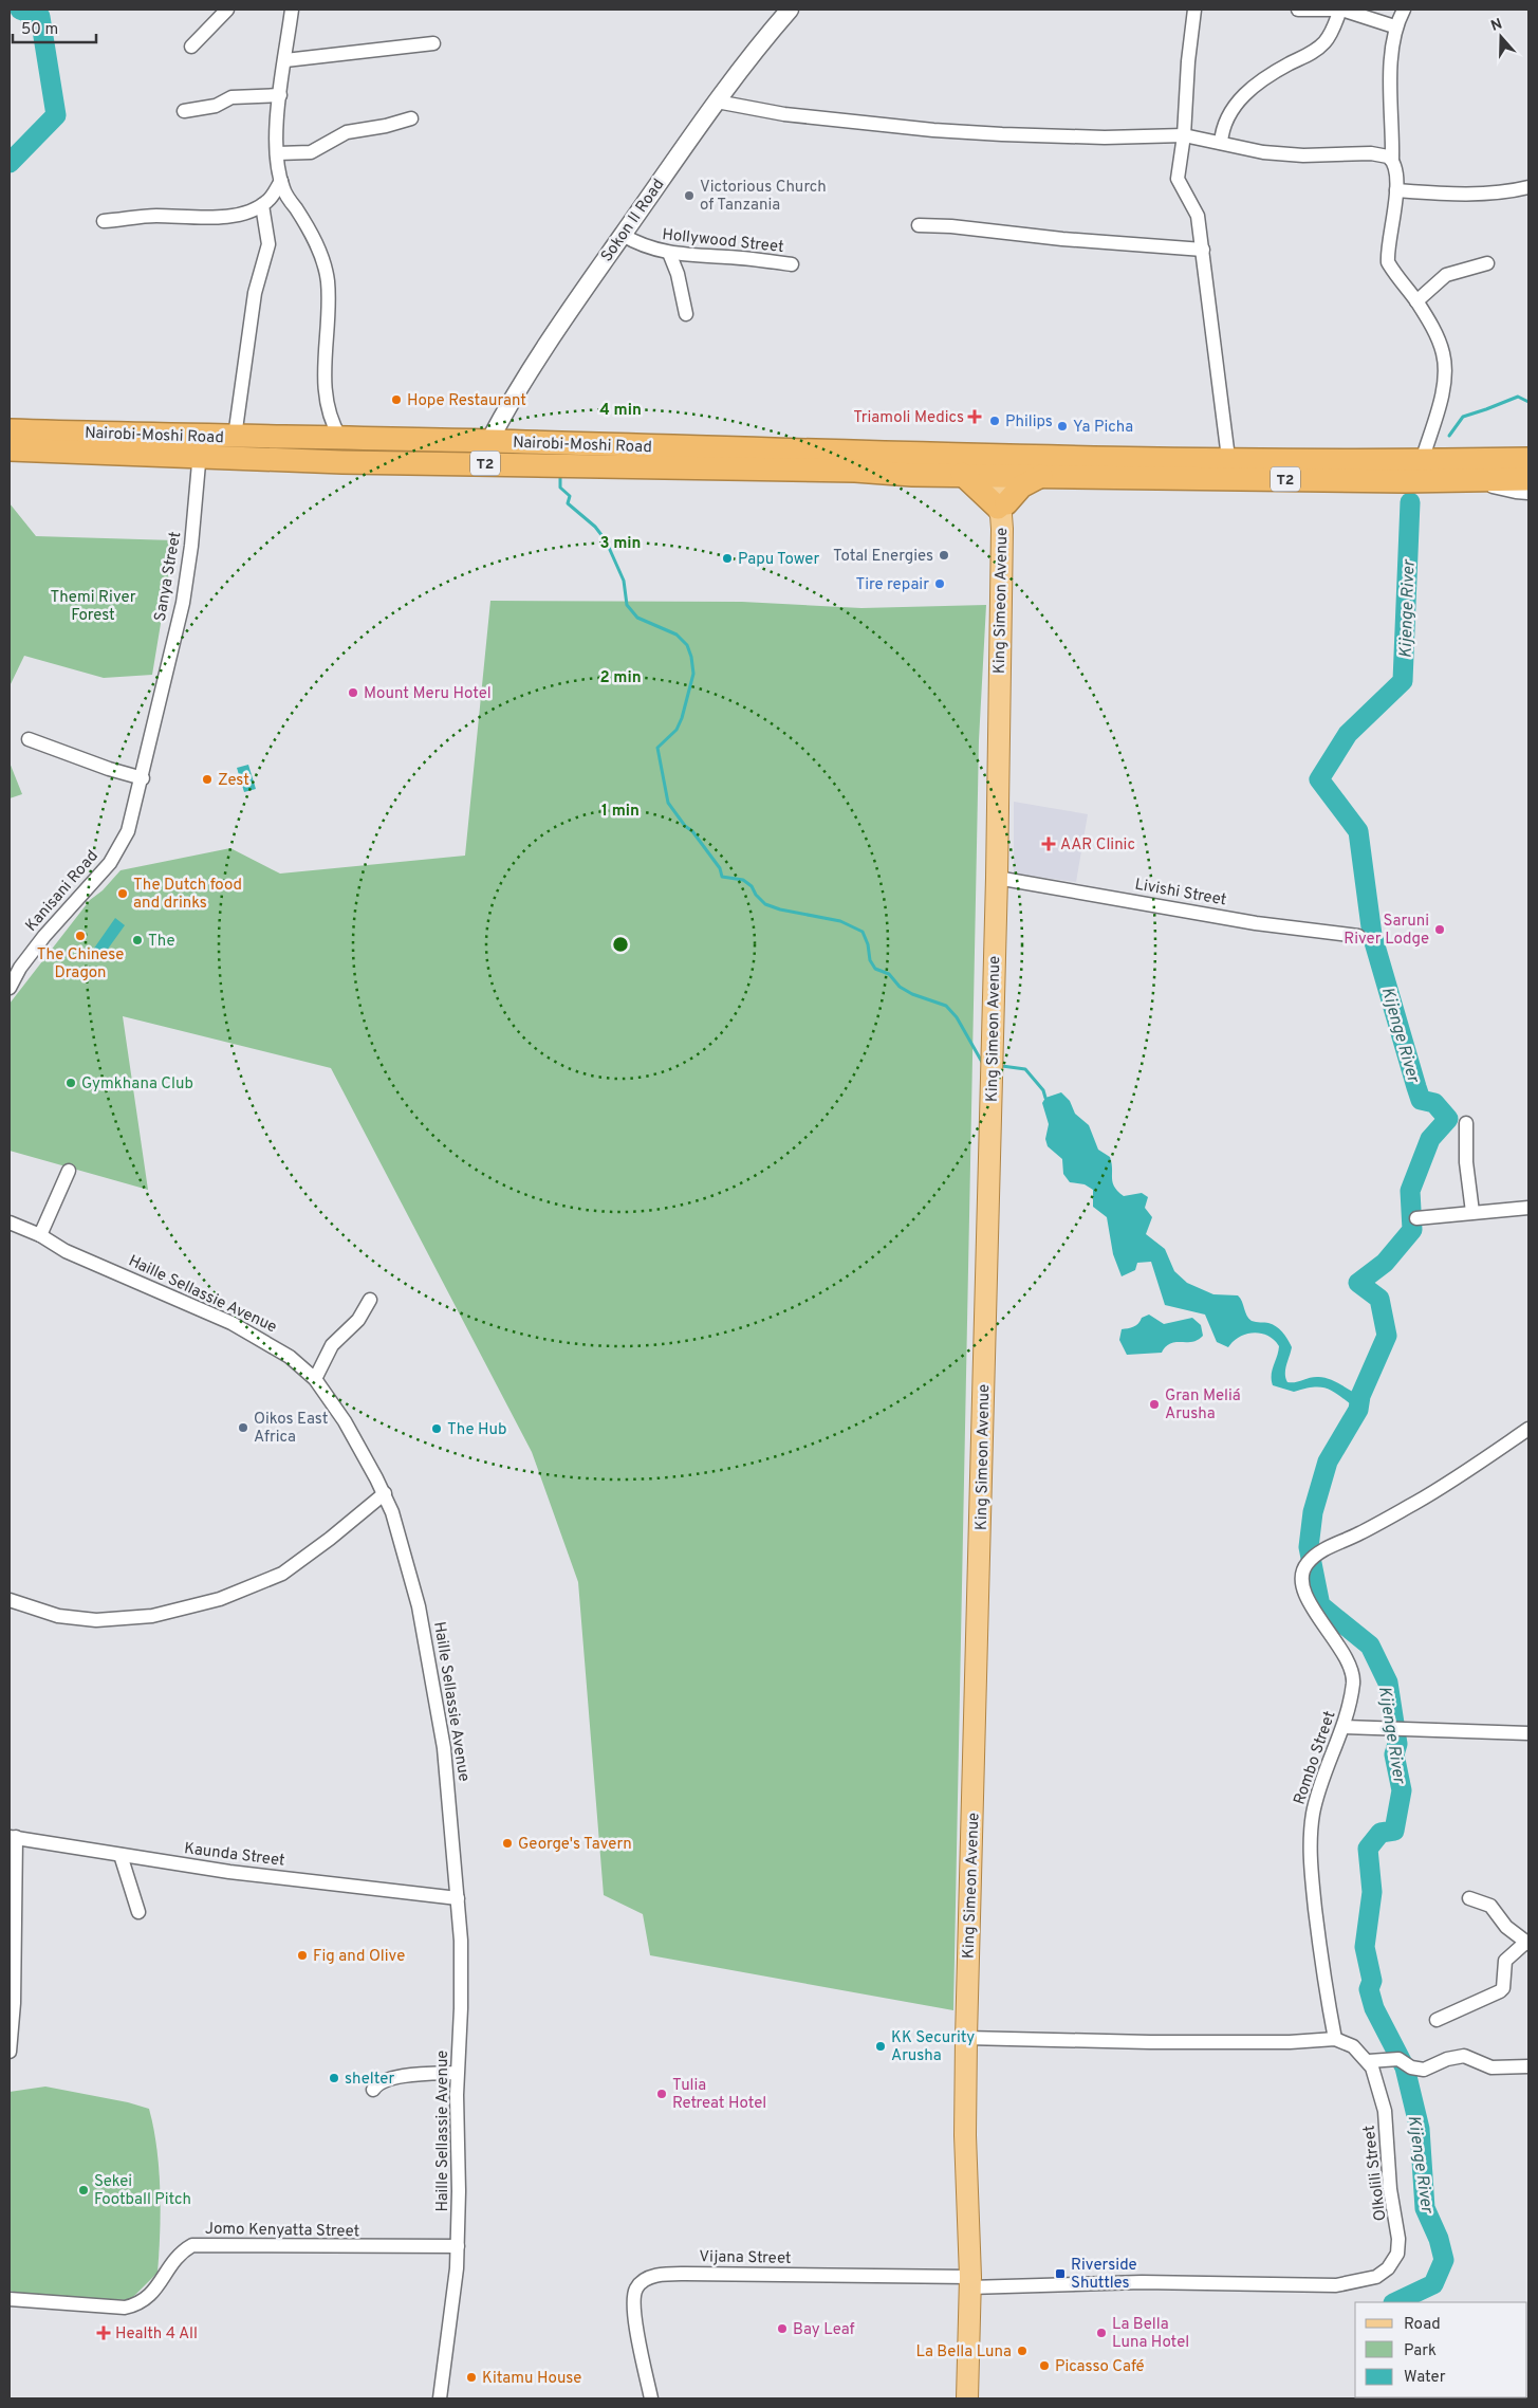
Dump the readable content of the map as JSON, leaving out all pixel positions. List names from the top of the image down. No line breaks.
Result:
{"streets":{"highway":["Nairobi-Moshi Road","T2"],"main road":["King Simeon Avenue"],"street":["Sokon II Road","Hollywood Street","Sanya Street","Kanisani Road","Livishi Street","Haille Sellassie Avenue","Rombo Street","Kaunda Street","Olkolili Street","Jomo Kenyatta Street","Vijana Street"]},"crossings":[["Sokon II Road","Hollywood Street"],["Sokon II Road","Nairobi-Moshi Road"],["Nairobi-Moshi Road","T2"],["Nairobi-Moshi Road","Sanya Street"],["Nairobi-Moshi Road","King Simeon Avenue"],["T2","King Simeon Avenue"],["Sanya Street","Kanisani Road"],["King Simeon Avenue","Livishi Street"],["King Simeon Avenue","Olkolili Street"],["King Simeon Avenue","Vijana Street"],["Haille Sellassie Avenue","Kaunda Street"],["Haille Sellassie Avenue","Jomo Kenyatta Street"],["Olkolili Street","Vijana Street"]],"water":["Kijenge River"],"parks":["Themi River Forest"],"places":{"other":["Victorious Church of Tanzania","Hope Restaurant","Philips","Ya Picha","Total Energies","Papu Tower","Tire repair","Mount Meru Hotel","Zest","The Dutch food and drinks","Saruni River Lodge","The Chinese Dragon","The","Gymkhana Club","Gran Meliá Arusha","Oikos East Africa","The Hub","George's Tavern","Fig and Olive","KK Security Arusha","shelter","Tulia Retreat Hotel","Sekei Football Pitch","Bay Leaf","La Bella Luna Hotel","La Bella Luna","Picasso Café","Kitamu House"],"health":["Triamoli Medics","AAR Clinic","Health 4 All"],"transit":["Riverside Shuttles"]},"legend":["Road","Park","Water"],"scale_bar":"50 m","north":"top","rings":["4 min","3 min","2 min","1 min"]}
